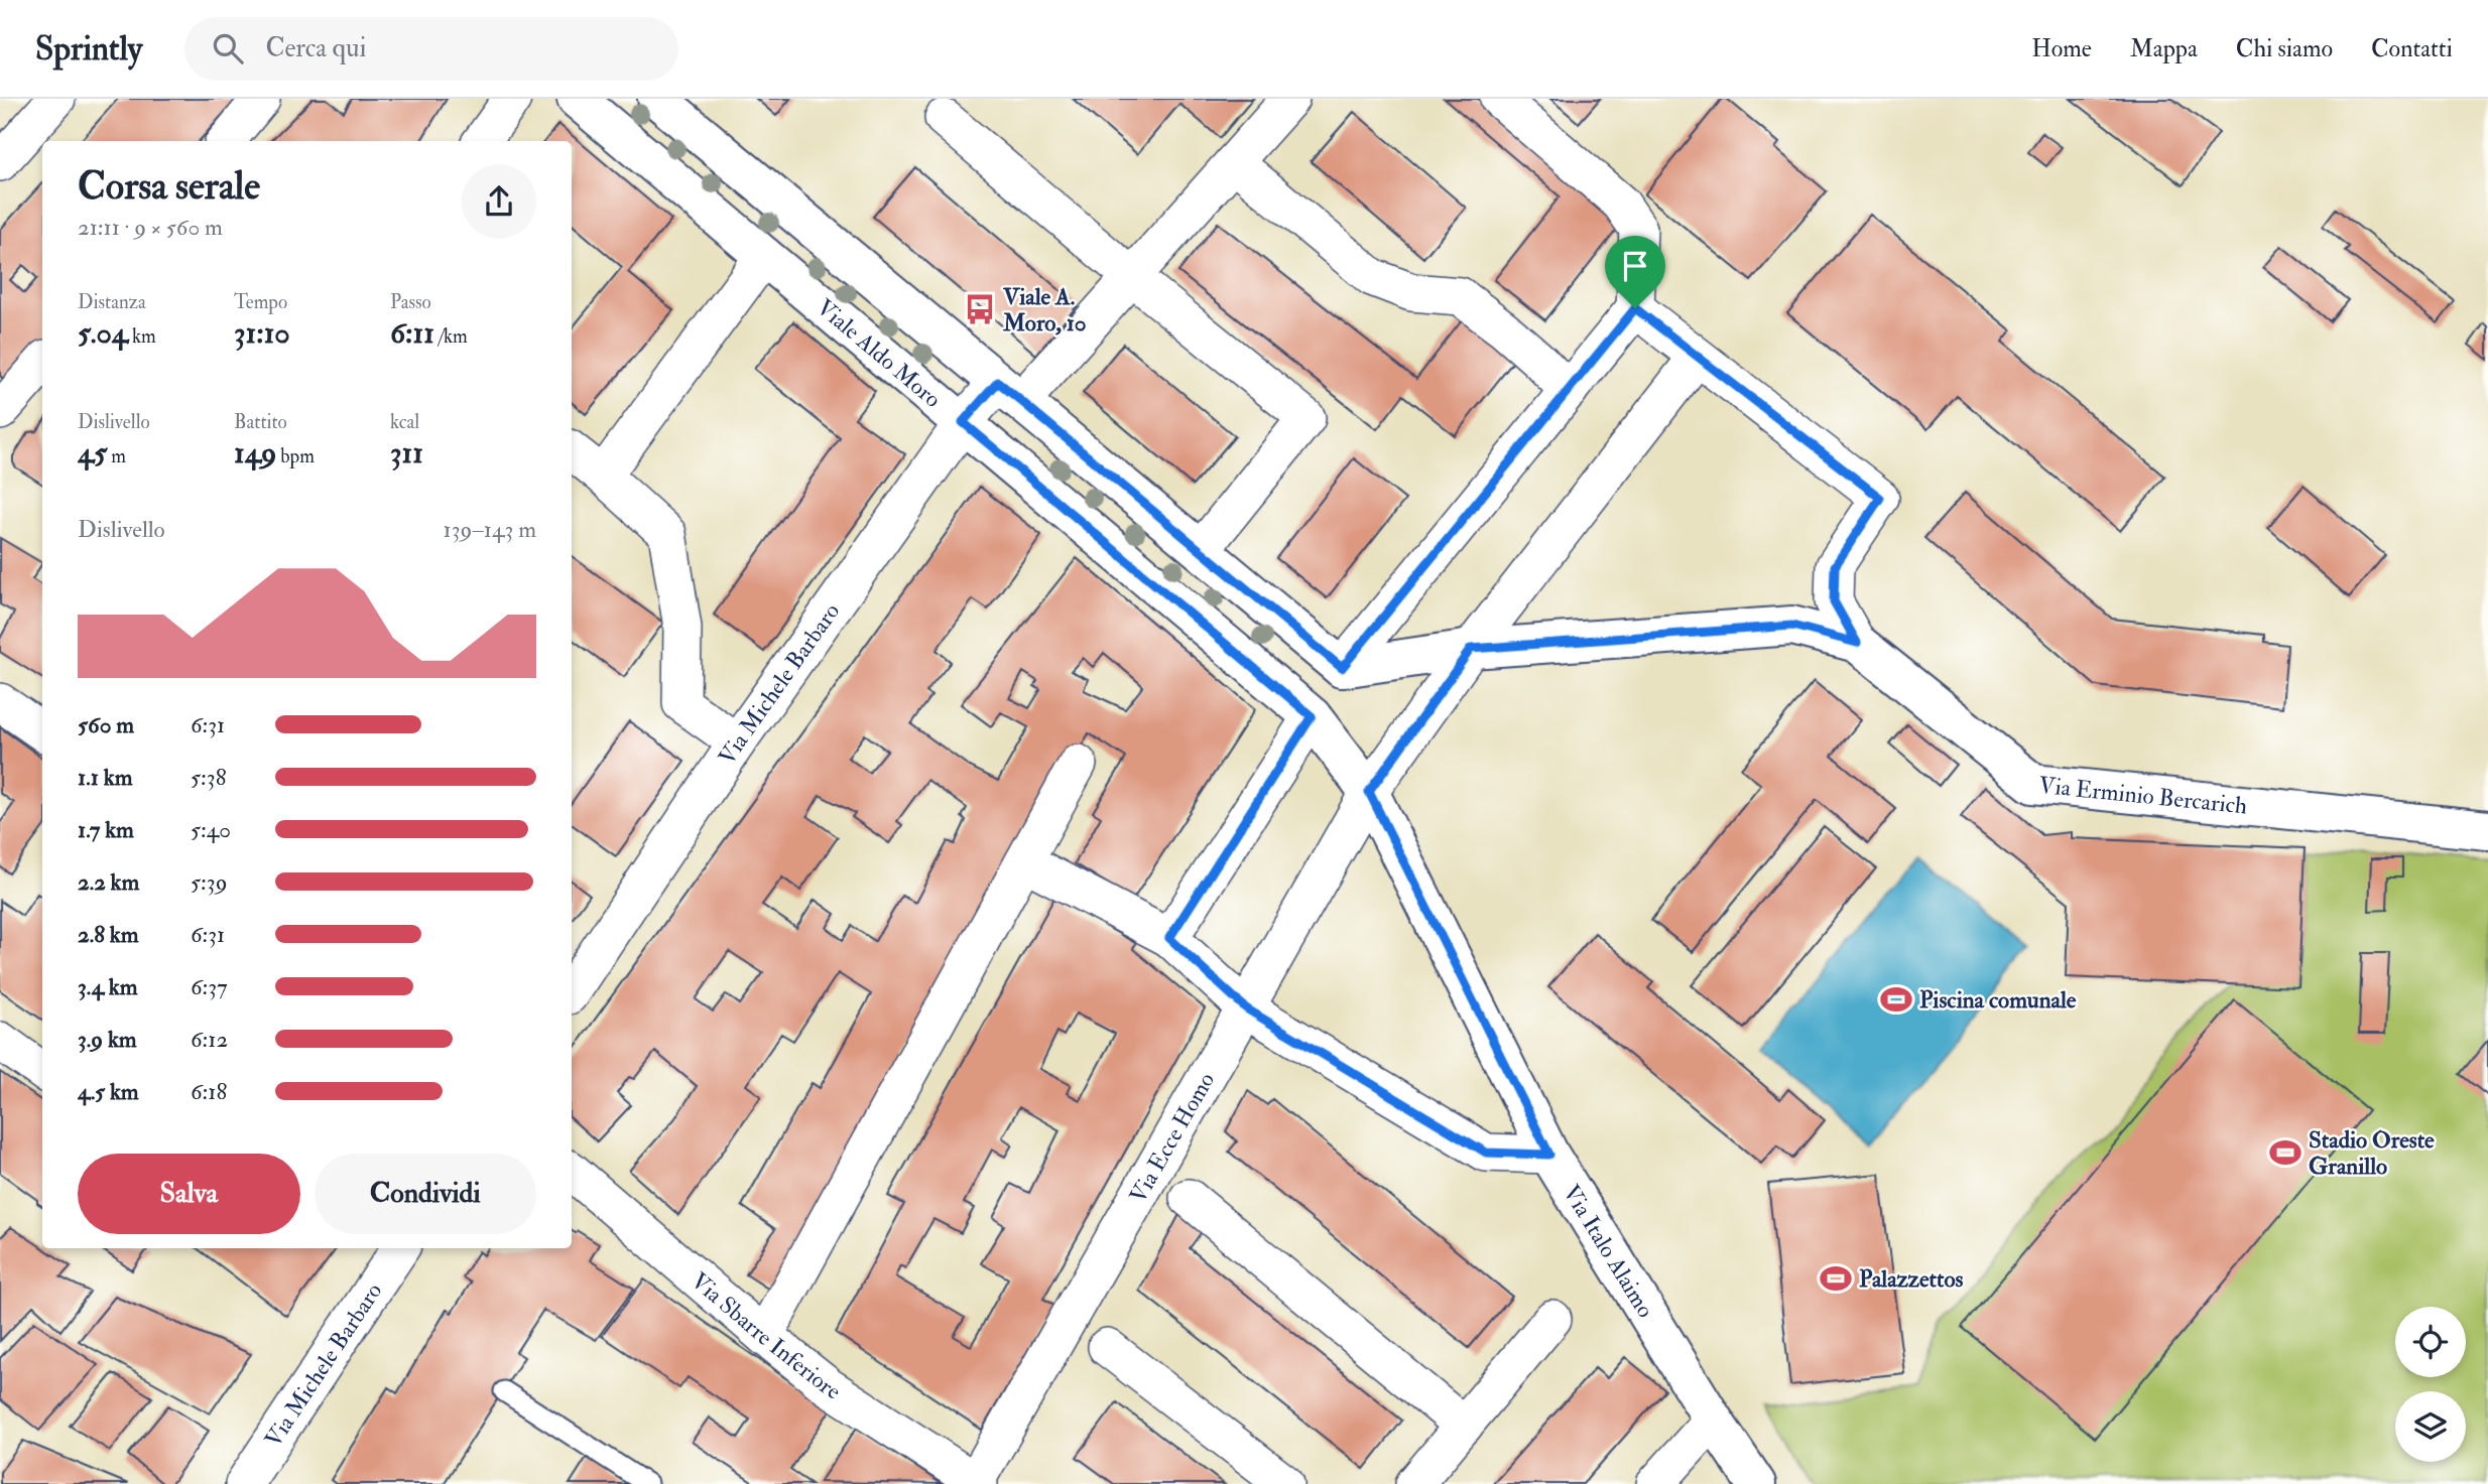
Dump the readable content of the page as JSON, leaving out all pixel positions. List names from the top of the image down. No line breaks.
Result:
{"streets":{"street":["Viale Aldo Moro","Via Michele Barbaro","Via Erminio Bercarich","Via Ecce Homo","Via Italo Alaimo","Via Sbarre Inferiore"]},"crossings":[["Viale Aldo Moro","Via Michele Barbaro"],["Viale Aldo Moro","Via Italo Alaimo"],["Via Erminio Bercarich","Via Ecce Homo"],["Via Ecce Homo","Via Italo Alaimo"],["Via Ecce Homo","Via Sbarre Inferiore"]],"places":{"bus stop":["Viale A. Moro, 10"],"sports":["Piscina comunale","Stadio Oreste Granillo","Palazzettos"]},"page":{"header":"Sprintly","search":"Cerca qui","nav":["Home","Mappa","Chi siamo","Contatti"],"heading":["Corsa serale","21:11 · 9 × 560 m"],"stats":[["Distanza","5.04 km"],["Tempo","31:10"],["Passo","6:11 /km"],["Dislivello","45 m"],["Battito","149 bpm"],["kcal","311"]],"chart":["Dislivello","139–143 m"],"list":[{"name":"560 m","note":"6:31"},{"name":"1.1 km","note":"5:38"},{"name":"1.7 km","note":"5:40"},{"name":"2.2 km","note":"5:39"},{"name":"2.8 km","note":"6:31"},{"name":"3.4 km","note":"6:37"},{"name":"3.9 km","note":"6:12"},{"name":"4.5 km","note":"6:18"}],"buttons":["Salva","Condividi"]}}
